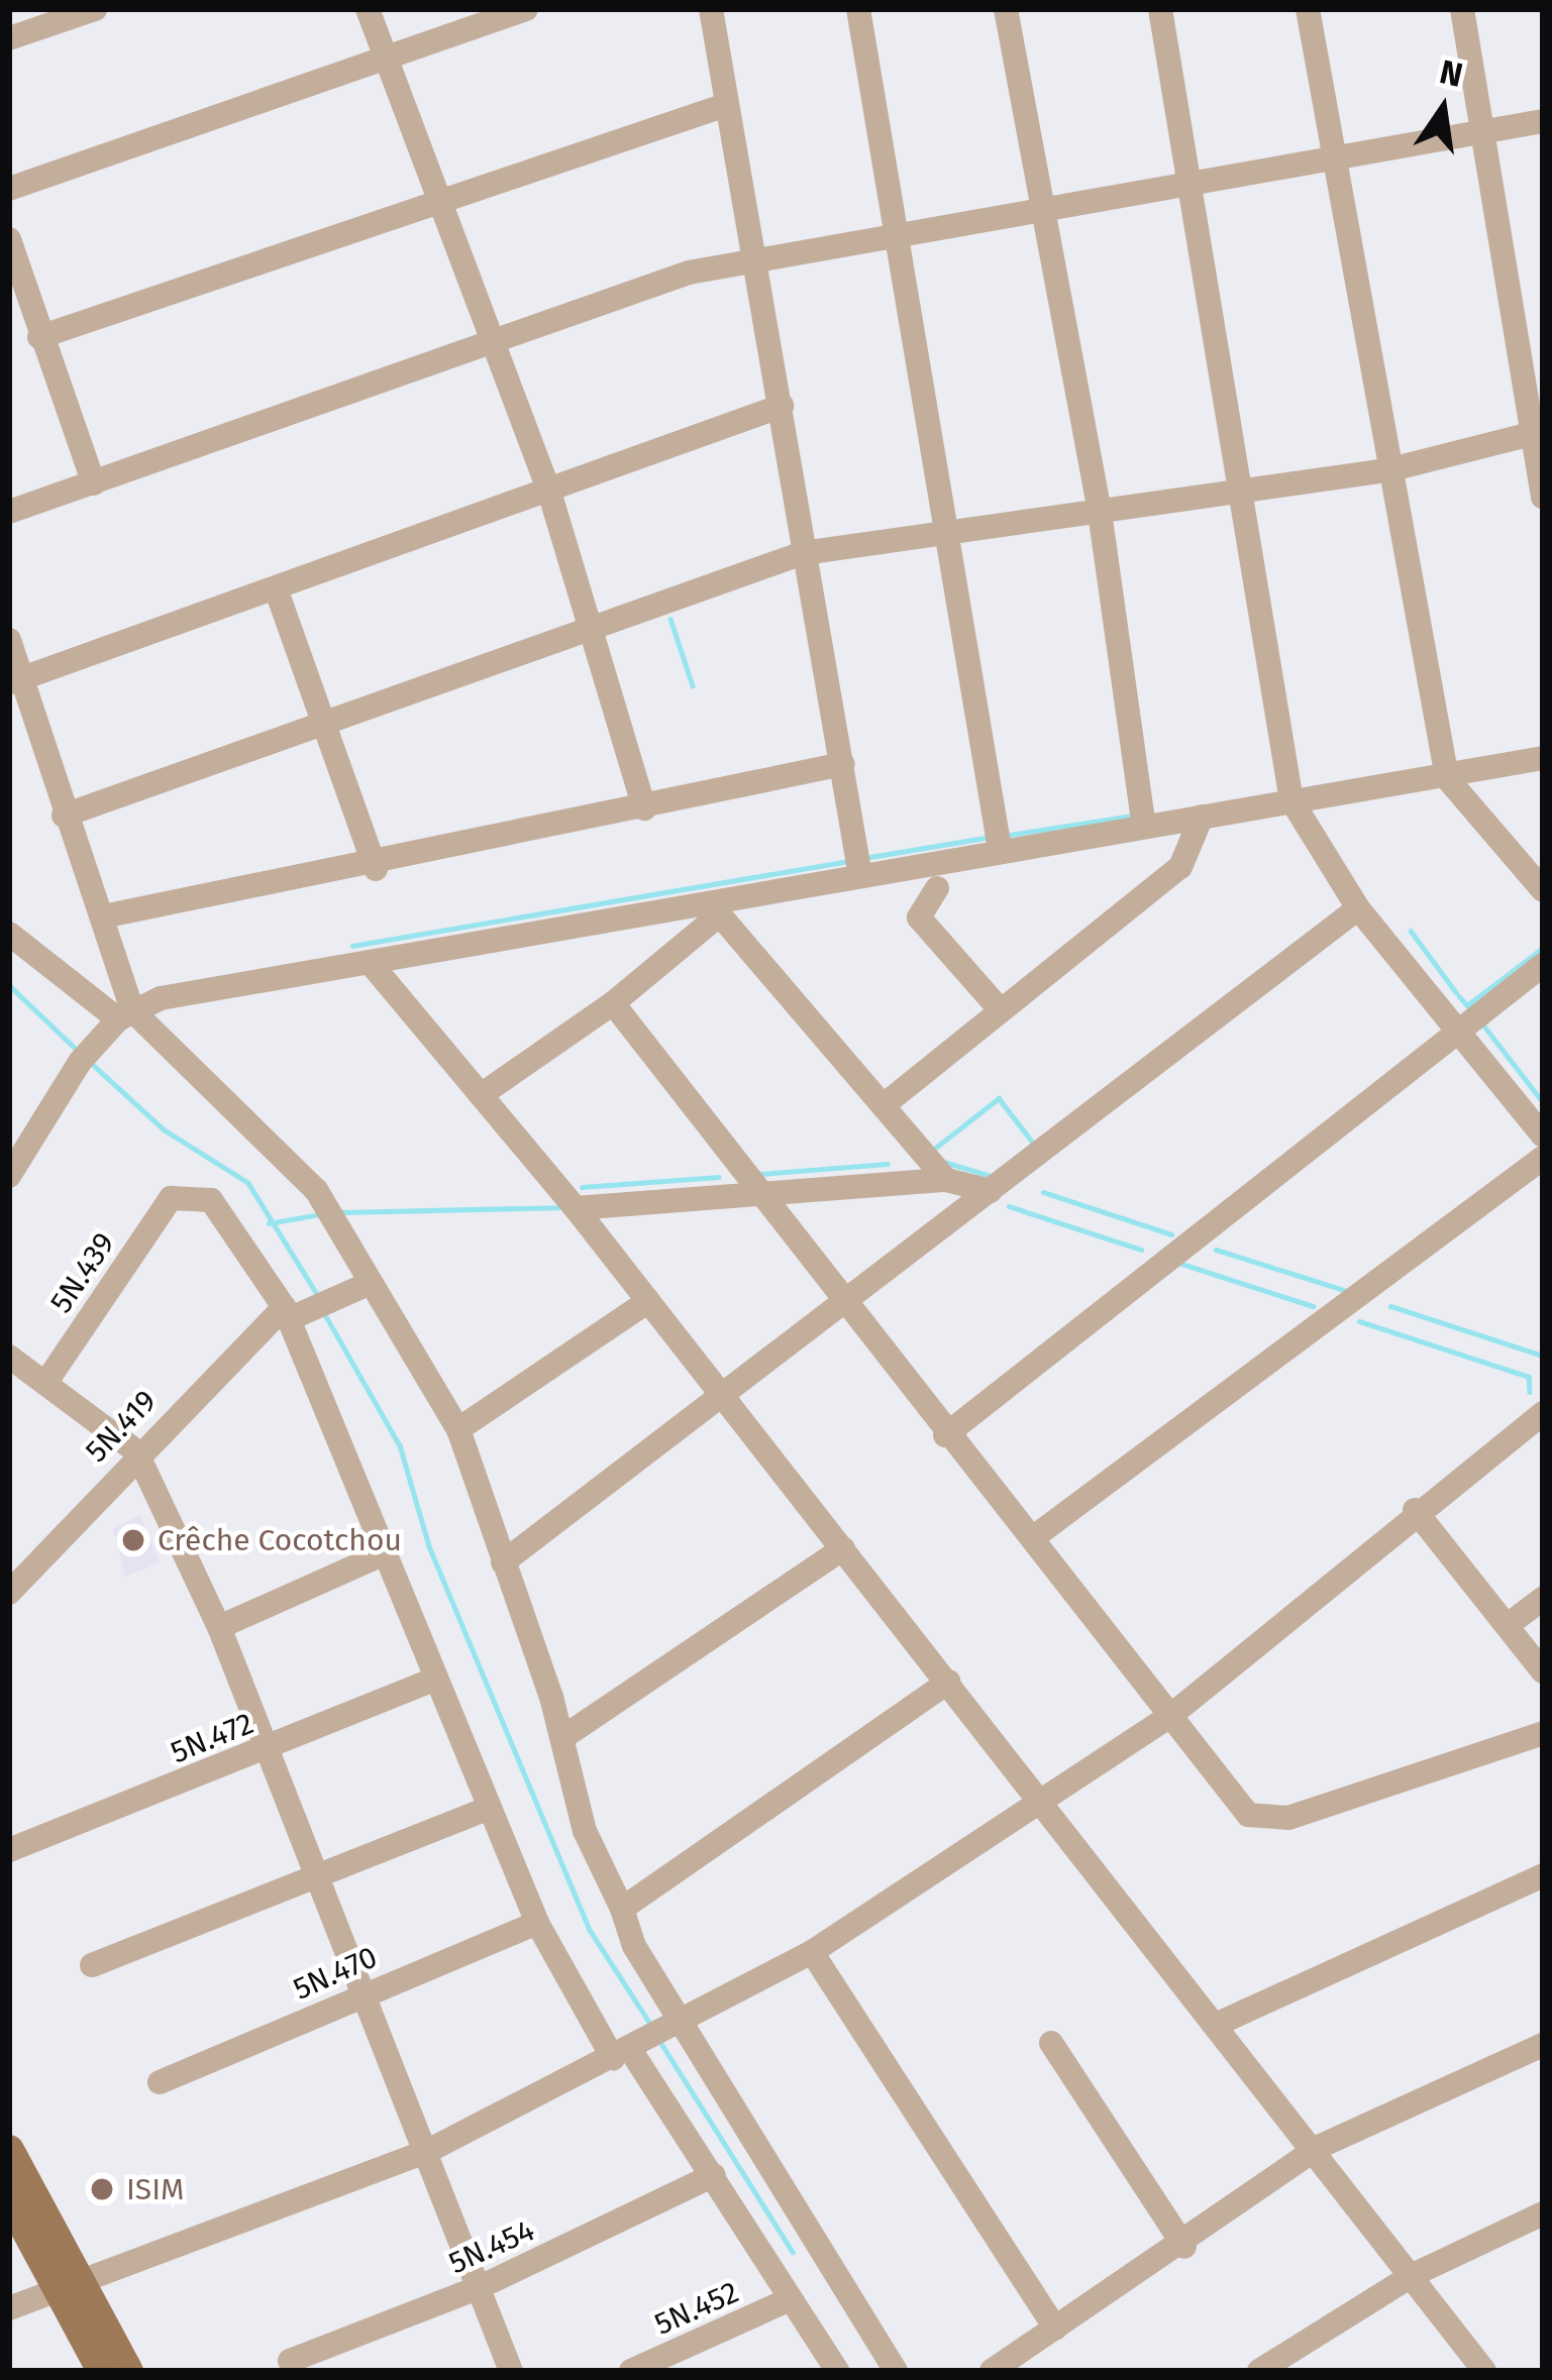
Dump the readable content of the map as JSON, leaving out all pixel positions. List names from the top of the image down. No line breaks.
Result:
{"streets":{"street":["5N.439","5N.419","5N.472","5N.470","5N.454","5N.452"]},"crossings":[["5N.439","5N.452"],["5N.419","5N.452"],["5N.472","5N.452"],["5N.470","5N.452"],["5N.454","5N.452"]],"places":["Crêche Cocotchou","ISIM"],"north":"top"}
